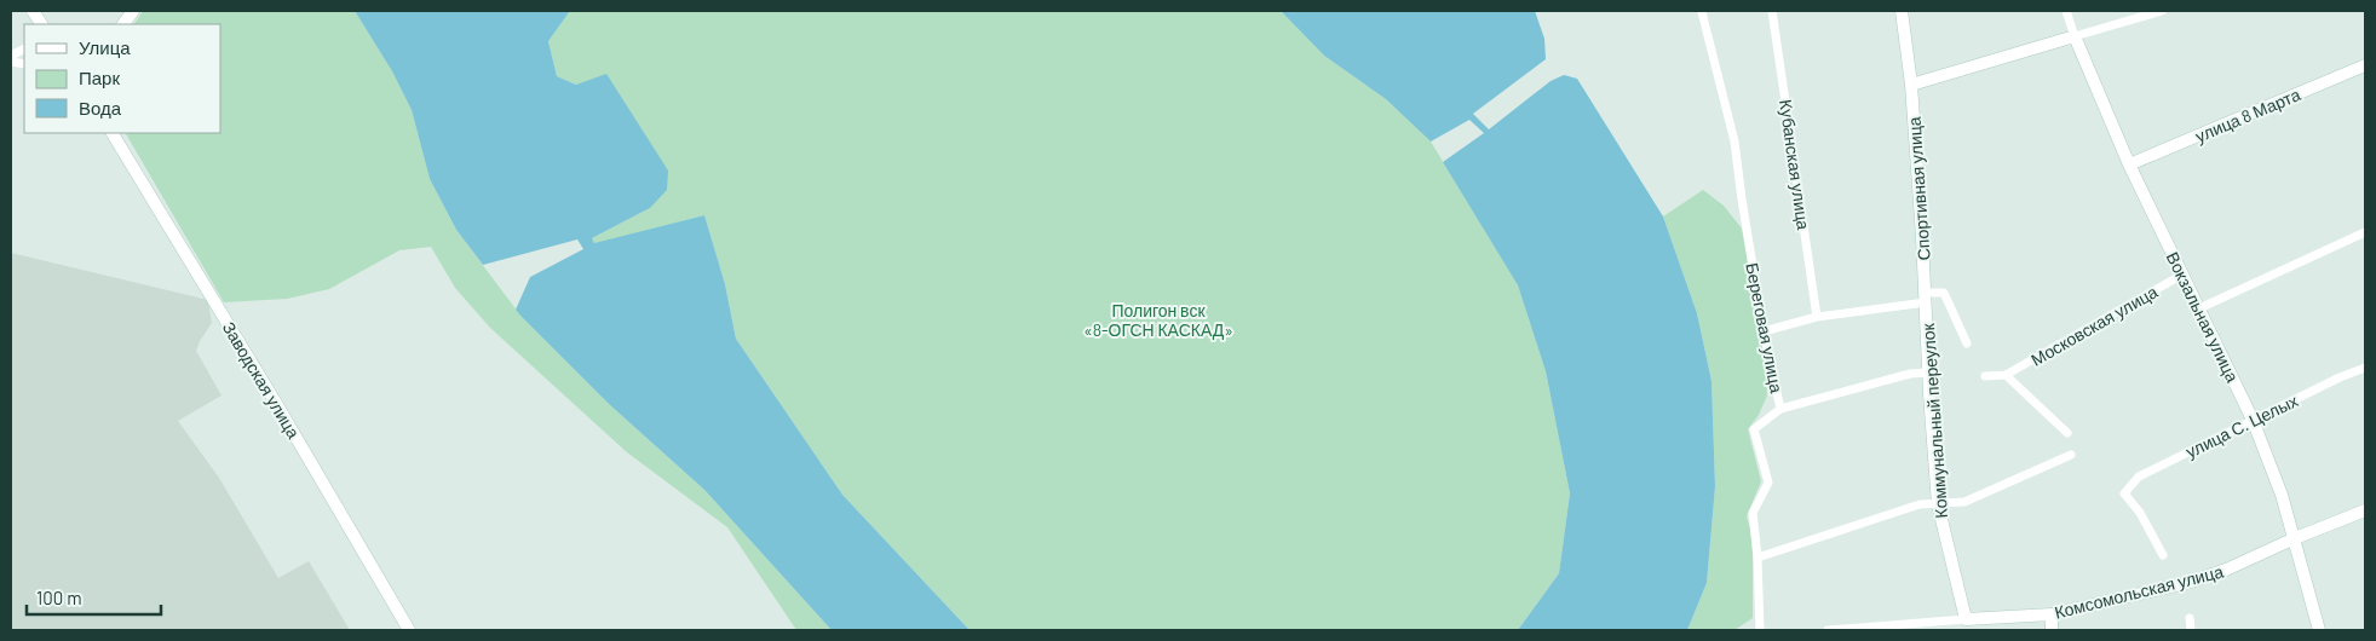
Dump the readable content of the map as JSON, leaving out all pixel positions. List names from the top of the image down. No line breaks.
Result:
{"streets":{"main road":["улица 8 Марта","Спортивная улица","Вокзальная улица","Заводская улица","Коммунальный переулок","Комсомольская улица"],"street":["Кубанская улица","Московская улица","Береговая улица","улица С. Целых"]},"crossings":[["улица 8 Марта","Вокзальная улица"],["Спортивная улица","Коммунальный переулок"],["Вокзальная улица","Московская улица"],["Вокзальная улица","улица С. Целых"],["Вокзальная улица","Комсомольская улица"],["Коммунальный переулок","Комсомольская улица"]],"parks":["Полигон вск «8-ОГСН КАСКАД»"],"legend":["Улица","Парк","Вода"],"scale_bar":"100 m"}
